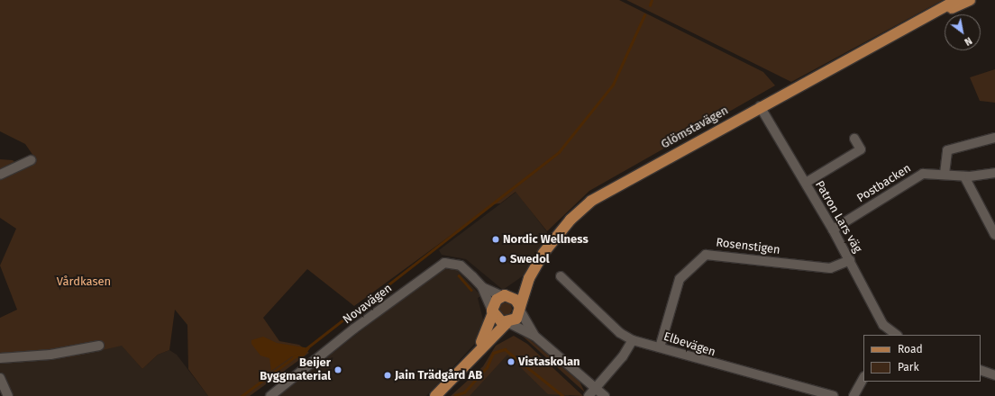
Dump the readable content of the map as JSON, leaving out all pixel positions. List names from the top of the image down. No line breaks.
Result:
{"streets":{"main road":["Glömstavägen"],"street":["Postbacken","Patron Lars väg","Rosenstigen","Novavägen","Elbevägen"]},"crossings":[["Glömstavägen","Patron Lars väg"],["Glömstavägen","Novavägen"],["Postbacken","Patron Lars väg"],["Patron Lars väg","Rosenstigen"],["Rosenstigen","Elbevägen"]],"parks":["Vårdkasen"],"places":["Nordic Wellness","Swedol","Vistaskolan","Beijer Byggmaterial","Jain Trädgård AB"],"legend":["Road","Park"],"north":"bottom right"}
